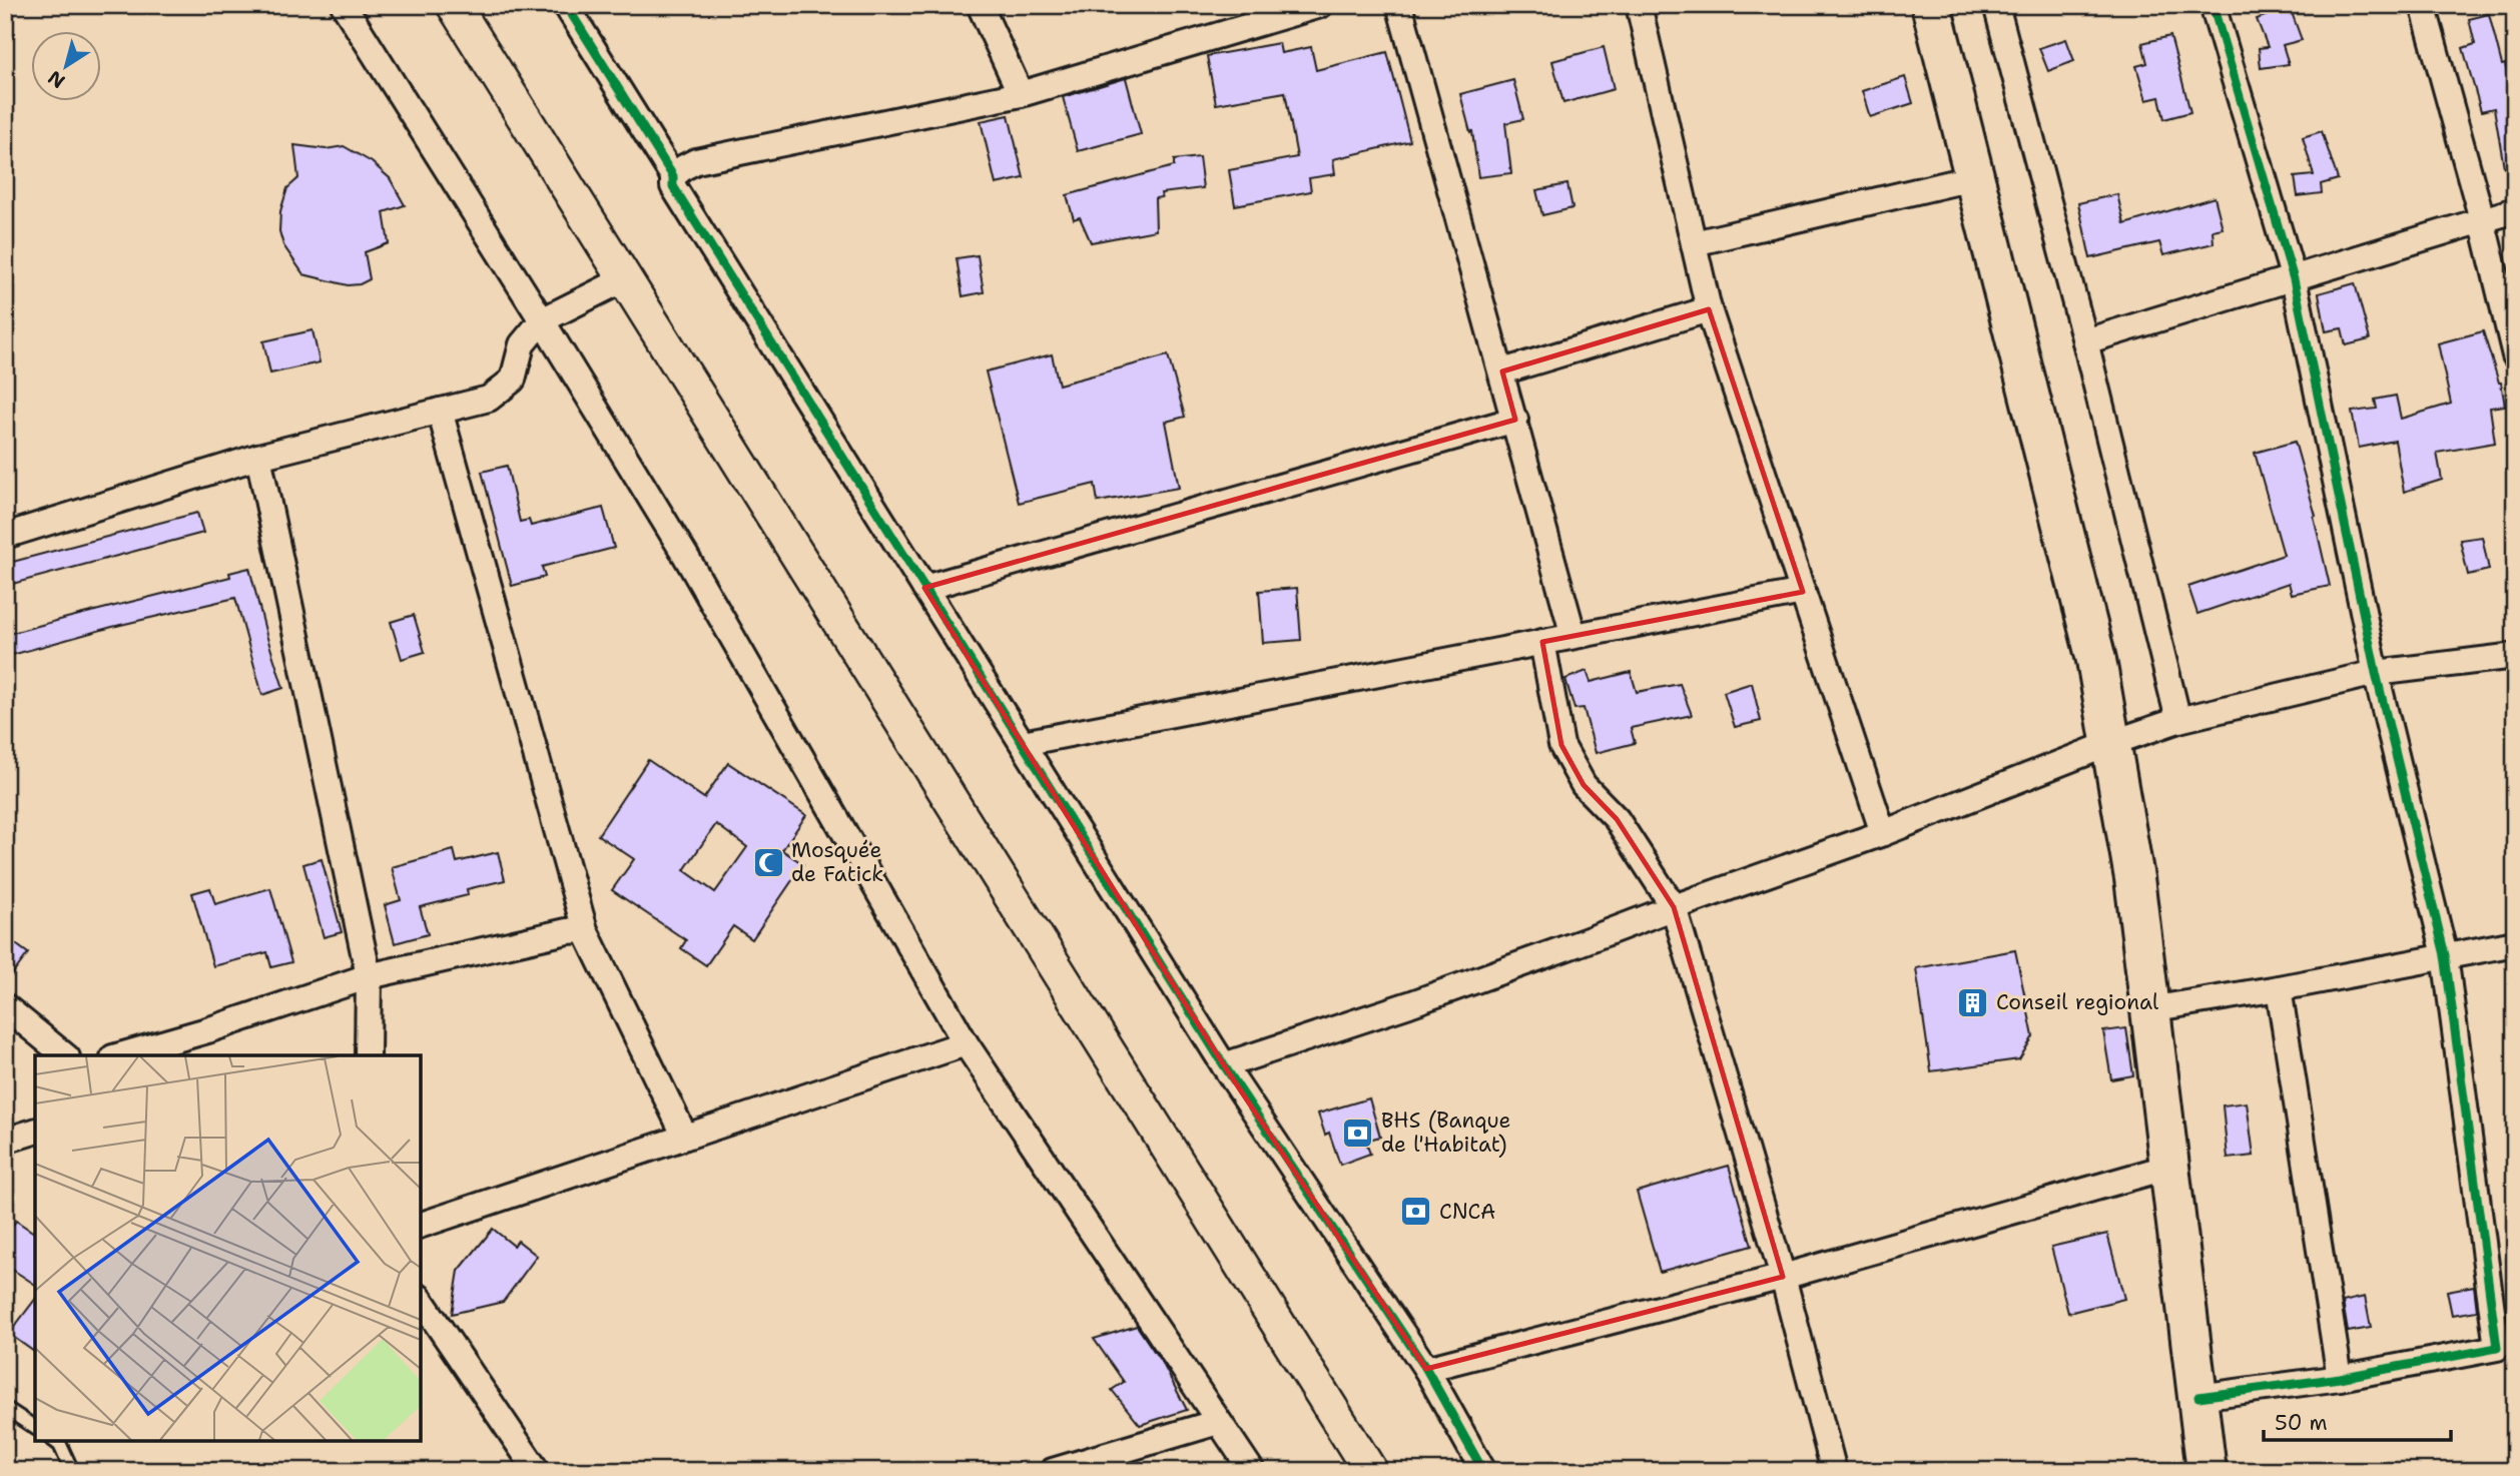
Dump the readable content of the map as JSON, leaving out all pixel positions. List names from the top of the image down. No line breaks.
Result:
{"places":{"mosque":["Mosquée de Fatick"],"building":["Conseil regional"],"bank":["BHS (Banque de l'Habitat)","CNCA"]},"scale_bar":"50 m","north":"bottom left"}
